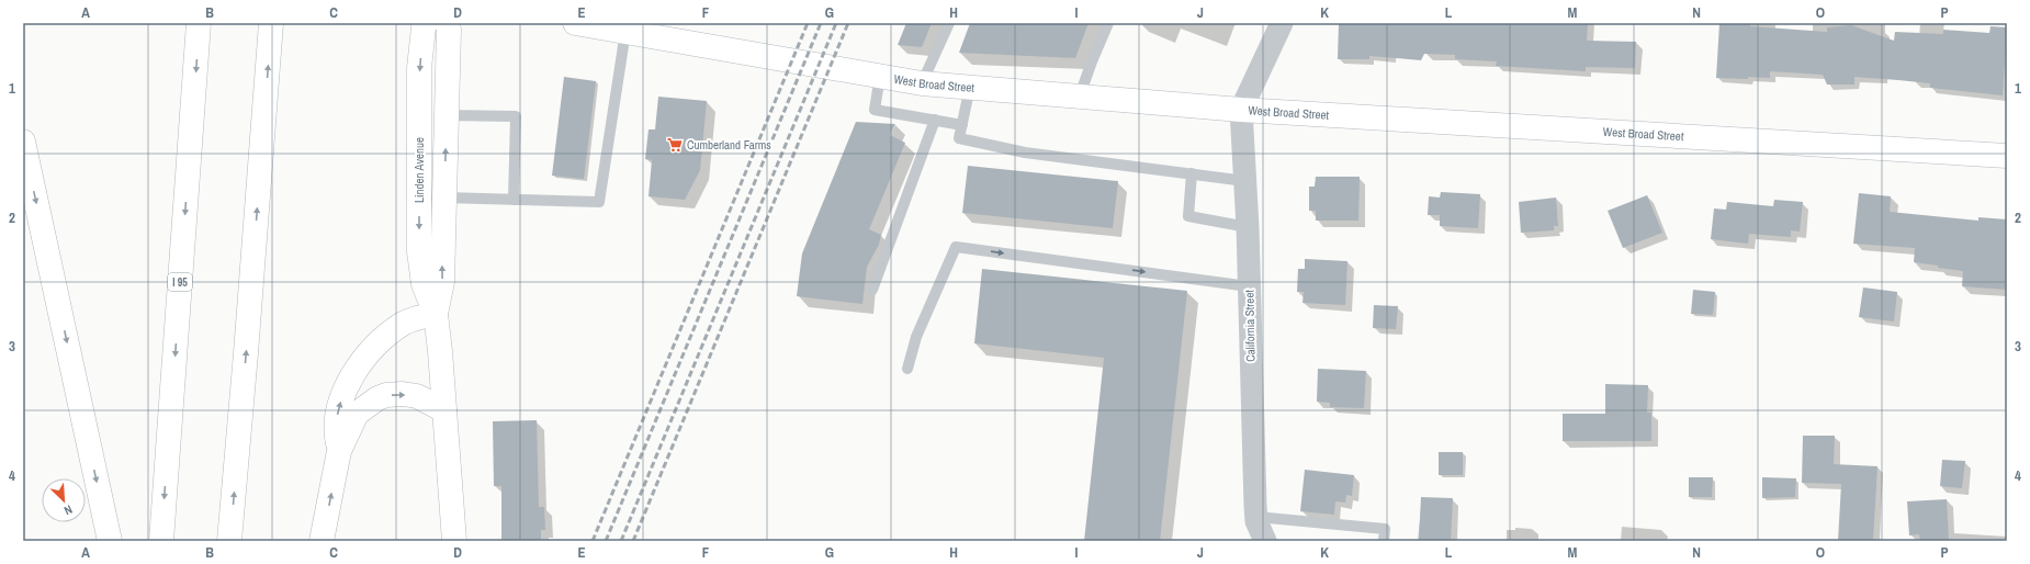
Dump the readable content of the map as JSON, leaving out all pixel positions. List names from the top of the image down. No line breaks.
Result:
{"streets":{"main road":["West Broad Street","Linden Avenue","I 95"],"street":["California Street"]},"crossings":[["West Broad Street","California Street"]],"places":{"supermarket":["Cumberland Farms"]},"north":"bottom right","grid":{"columns":["A","B","C","D","E","F","G","H","I","J","K","L","M","N","O","P"],"rows":["1","2","3","4"]}}
